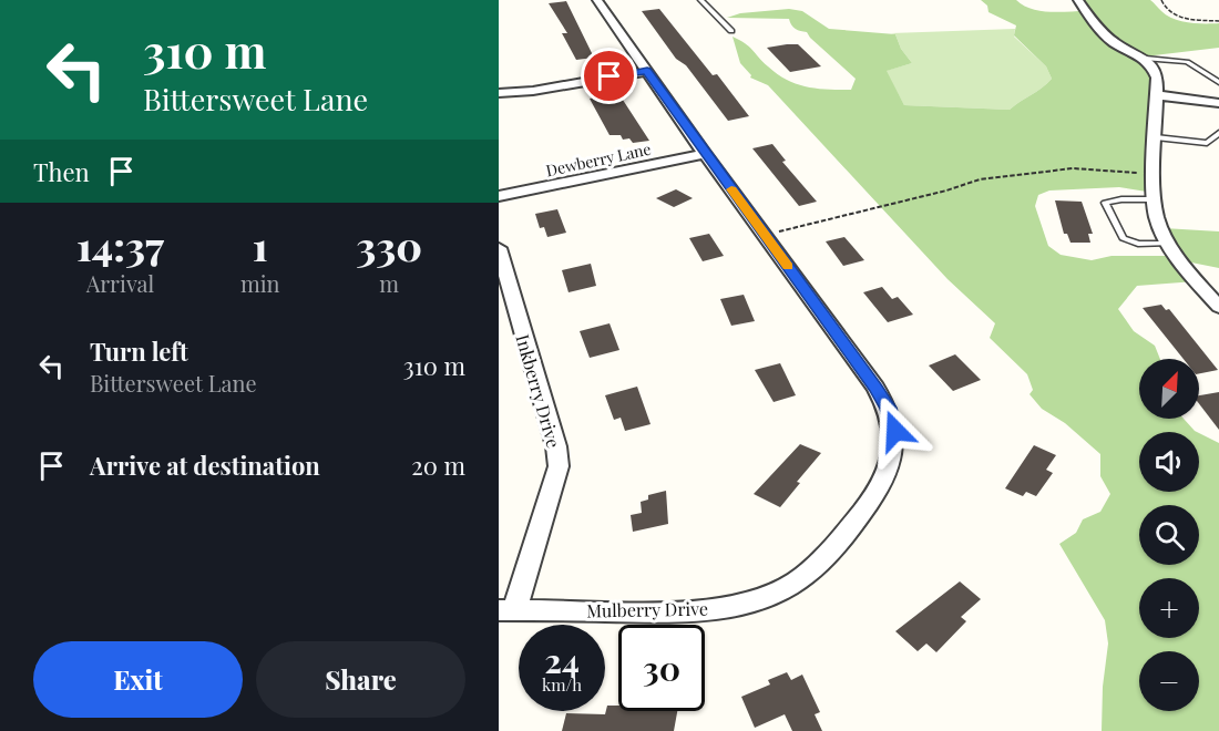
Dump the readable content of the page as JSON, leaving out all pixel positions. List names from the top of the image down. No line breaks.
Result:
{"streets":{"street":["Dewberry Lane","Inkberry Drive","Mulberry Drive"]},"crossings":[["Dewberry Lane","Mulberry Drive"],["Inkberry Drive","Mulberry Drive"]],"north":"top right","page":{"turn":["310 m","Bittersweet Lane"],"then":"Then","eta":["14:37","Arrival","1","min","330","m"],"list":[{"name":"Turn left","note":"Bittersweet Lane","value":"310 m"},{"name":"Arrive at destination","value":"20 m"}],"map_buttons":["+","−"],"speed":"24 km/h","limit":"30","buttons":["Exit","Share"]}}
